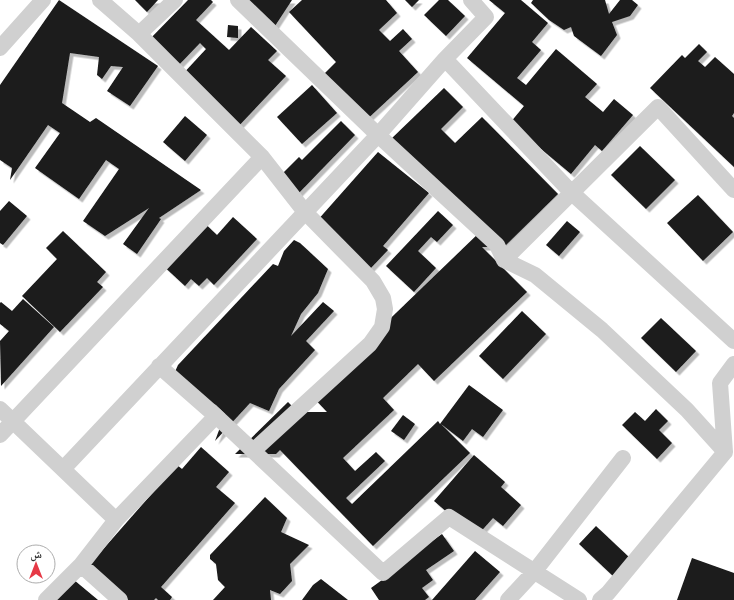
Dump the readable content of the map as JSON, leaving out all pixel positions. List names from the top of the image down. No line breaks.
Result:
{"north":"top"}
